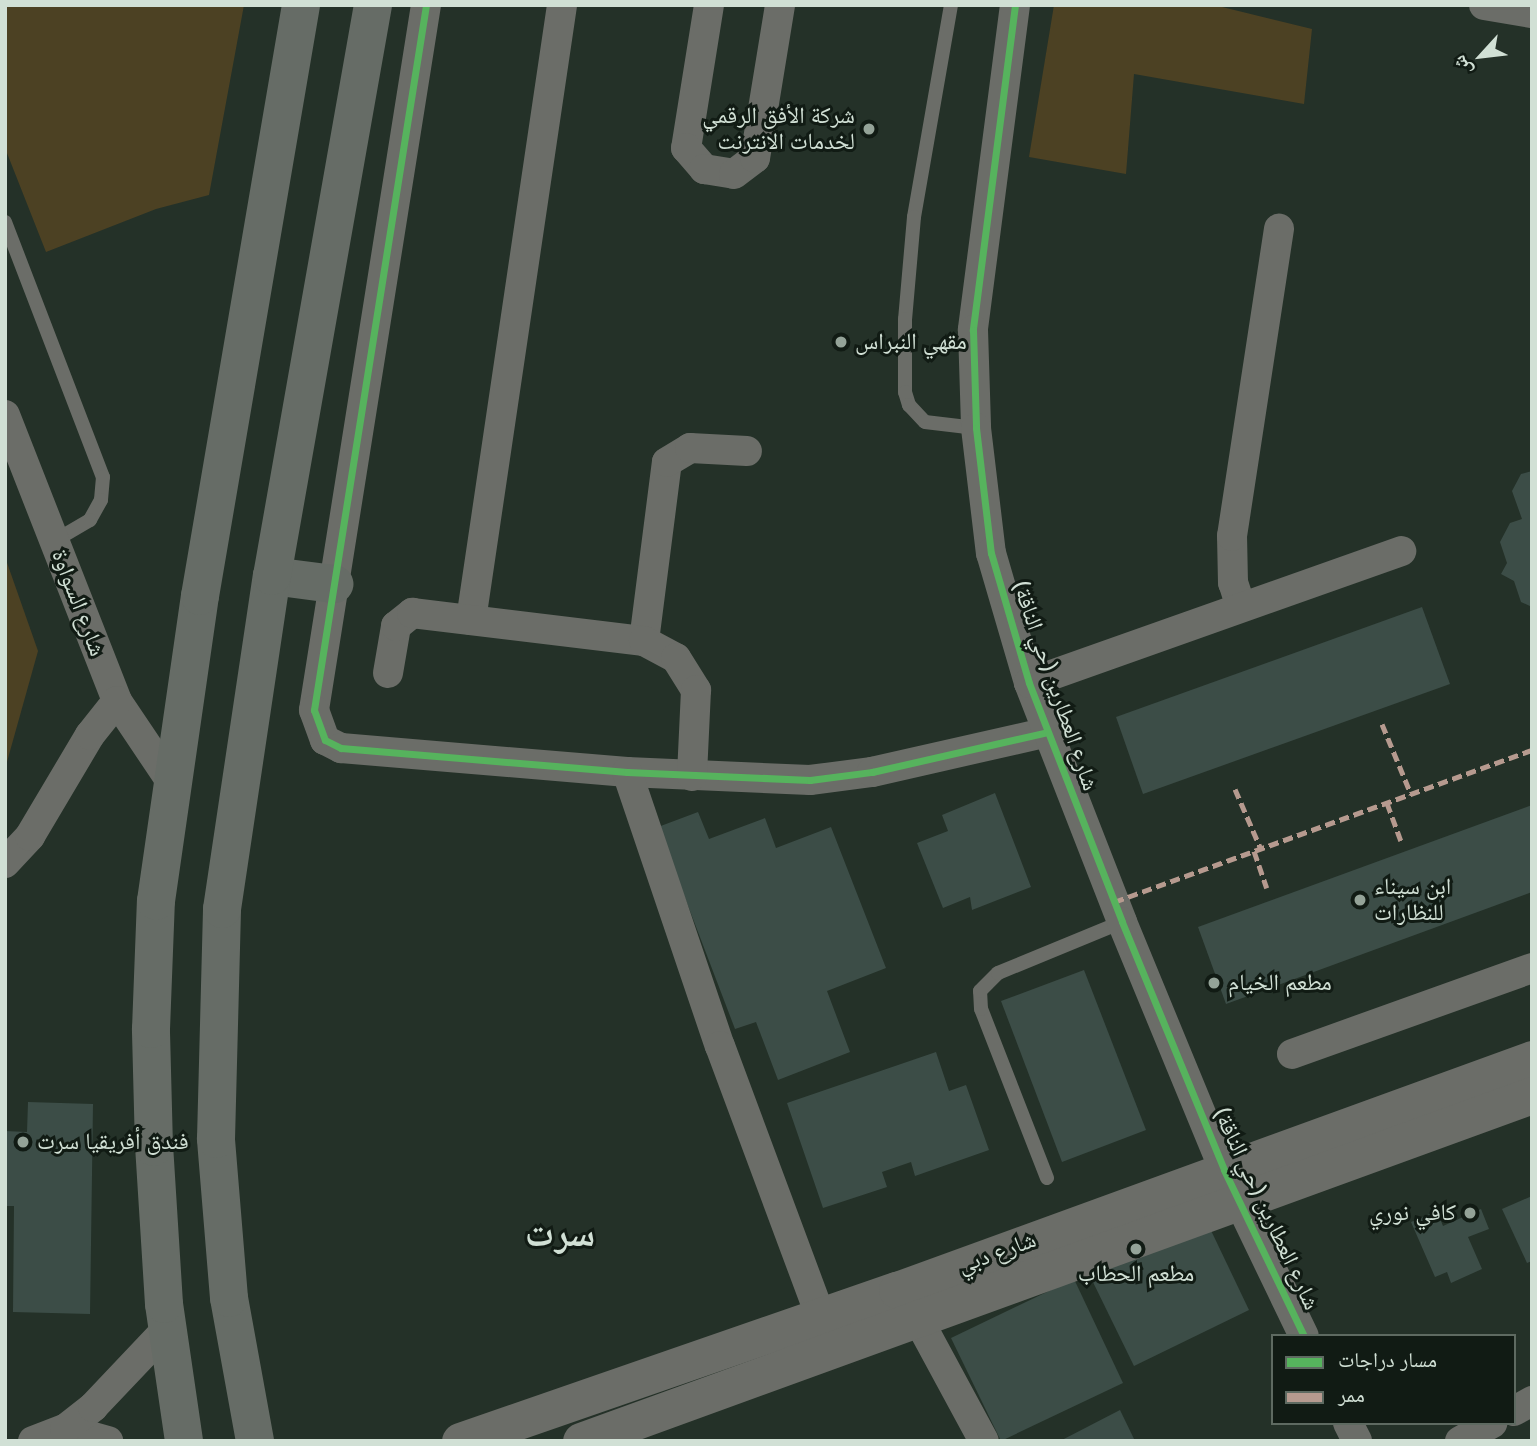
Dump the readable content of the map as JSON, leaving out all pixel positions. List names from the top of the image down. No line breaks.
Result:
{"streets":{"street":["شارع السواوة","شارع العطارين (حي الناقة)","شارع دبي"]},"crossings":[["شارع العطارين (حي الناقة)","شارع دبي"]],"districts":["سرت"],"places":["شركة الأفق الرقمي لخدمات الانترنت","مقهي النبراس","ابن سيناء للنظارات","مطعم الخيام","فندق أفريقيا سرت","كافي نوري","مطعم الحطاب"],"legend":["مسار دراجات","ممر"],"north":"bottom left"}
